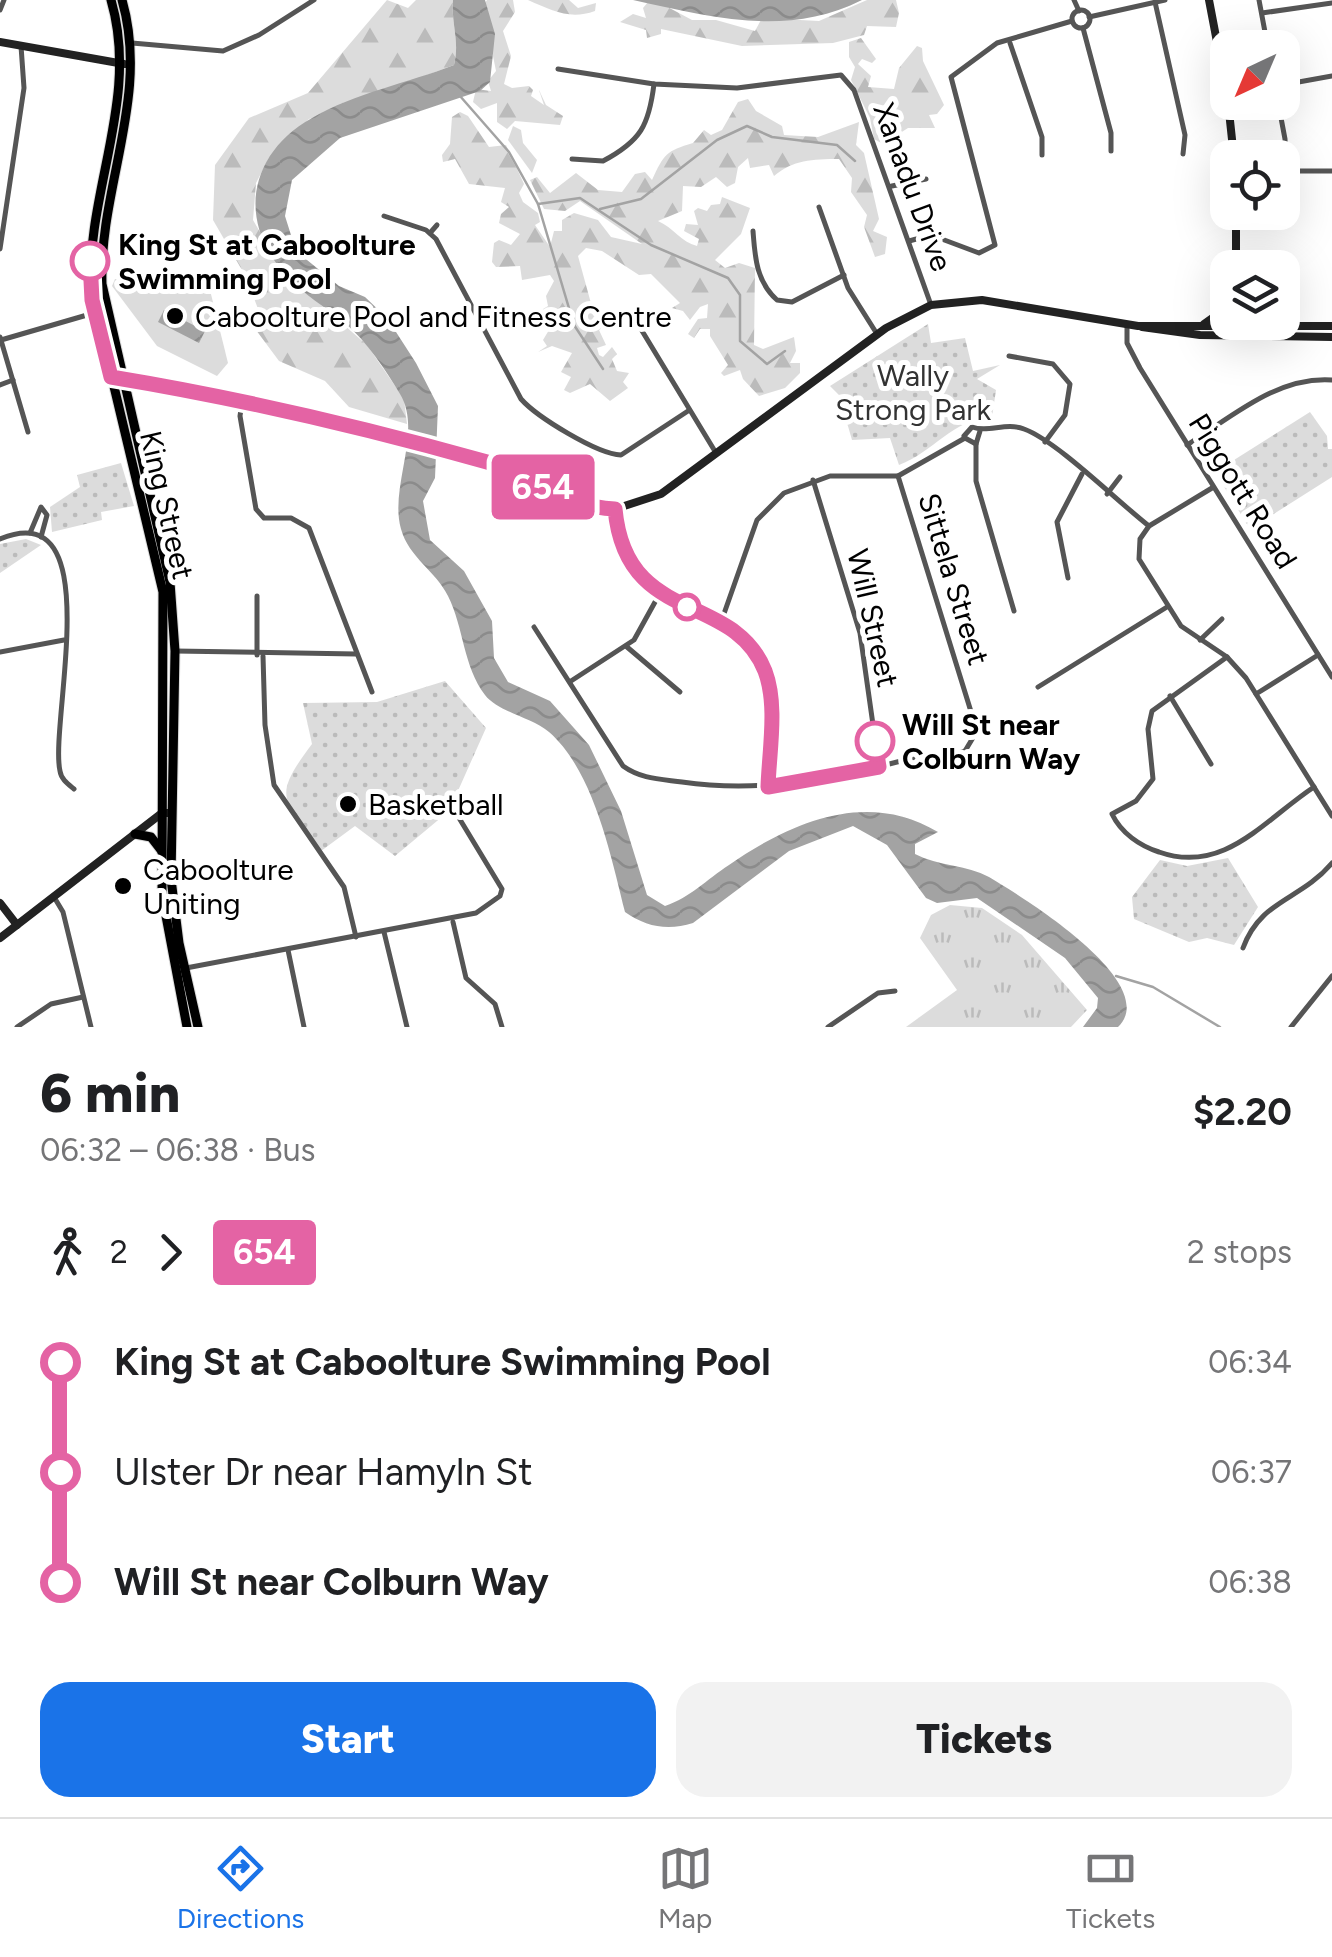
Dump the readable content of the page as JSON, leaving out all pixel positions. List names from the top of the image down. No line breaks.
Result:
{"streets":{"main road":["King Street"],"street":["Xanadu Drive","Piggott Road","Sittela Street","Will Street"]},"crossings":[["Sittela Street","Will Street"]],"parks":["Wally Strong Park"],"places":["King St at Caboolture Swimming Pool","Caboolture Pool and Fitness Centre","Will St near Colburn Way","Basketball","Caboolture Uniting"],"lines":["bus line 654"],"north":"bottom left","page":{"on_map":"654","heading":["6 min","06:32 – 06:38 · Bus","$2.20"],"legs":["2","654","2 stops"],"list":[{"name":"King St at Caboolture Swimming Pool","value":"06:34"},{"name":"Ulster Dr near Hamyln St","value":"06:37"},{"name":"Will St near Colburn Way","value":"06:38"}],"buttons":["Start","Tickets"],"tabs":["Directions","Map","Tickets"]}}
